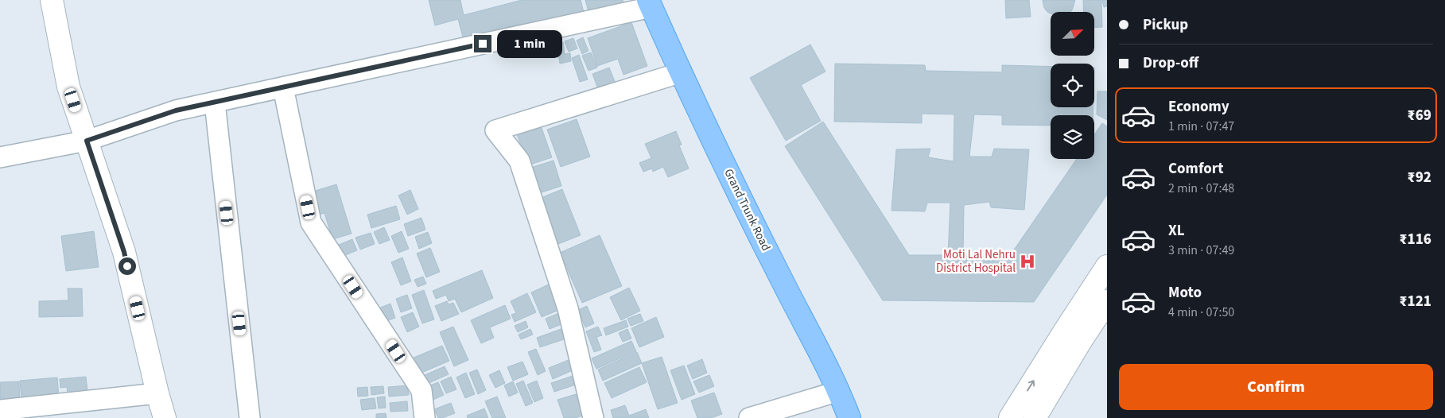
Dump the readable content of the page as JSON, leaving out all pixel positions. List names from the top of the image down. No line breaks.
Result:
{"streets":{"main road":["Grand Trunk Road"]},"places":{"hospital":["Moti Lal Nehru District Hospital"]},"north":"top right","page":{"banner":["Pickup","Drop-off"],"bubble":"1 min","list":[{"name":"Economy","note":"1 min · 07:47","value":"₹69"},{"name":"Comfort","note":"2 min · 07:48","value":"₹92"},{"name":"XL","note":"3 min · 07:49","value":"₹116"},{"name":"Moto","note":"4 min · 07:50","value":"₹121"}],"buttons":"Confirm"}}
